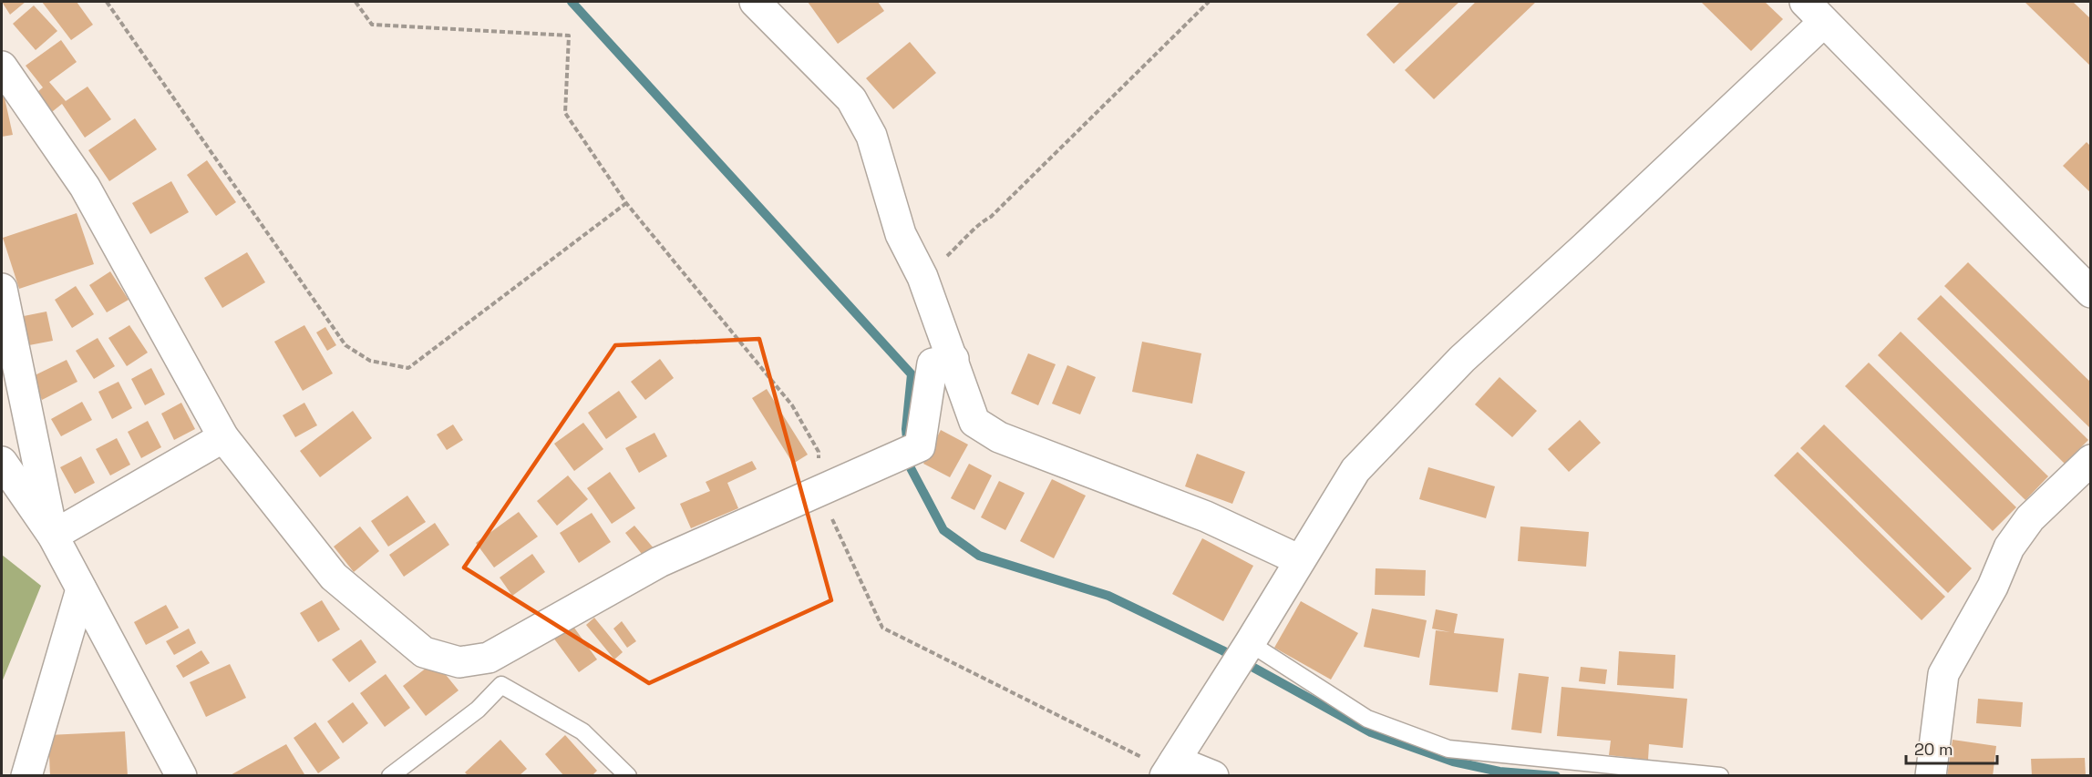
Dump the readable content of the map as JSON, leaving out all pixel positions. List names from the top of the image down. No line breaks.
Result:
{"scale_bar":"20 m"}
